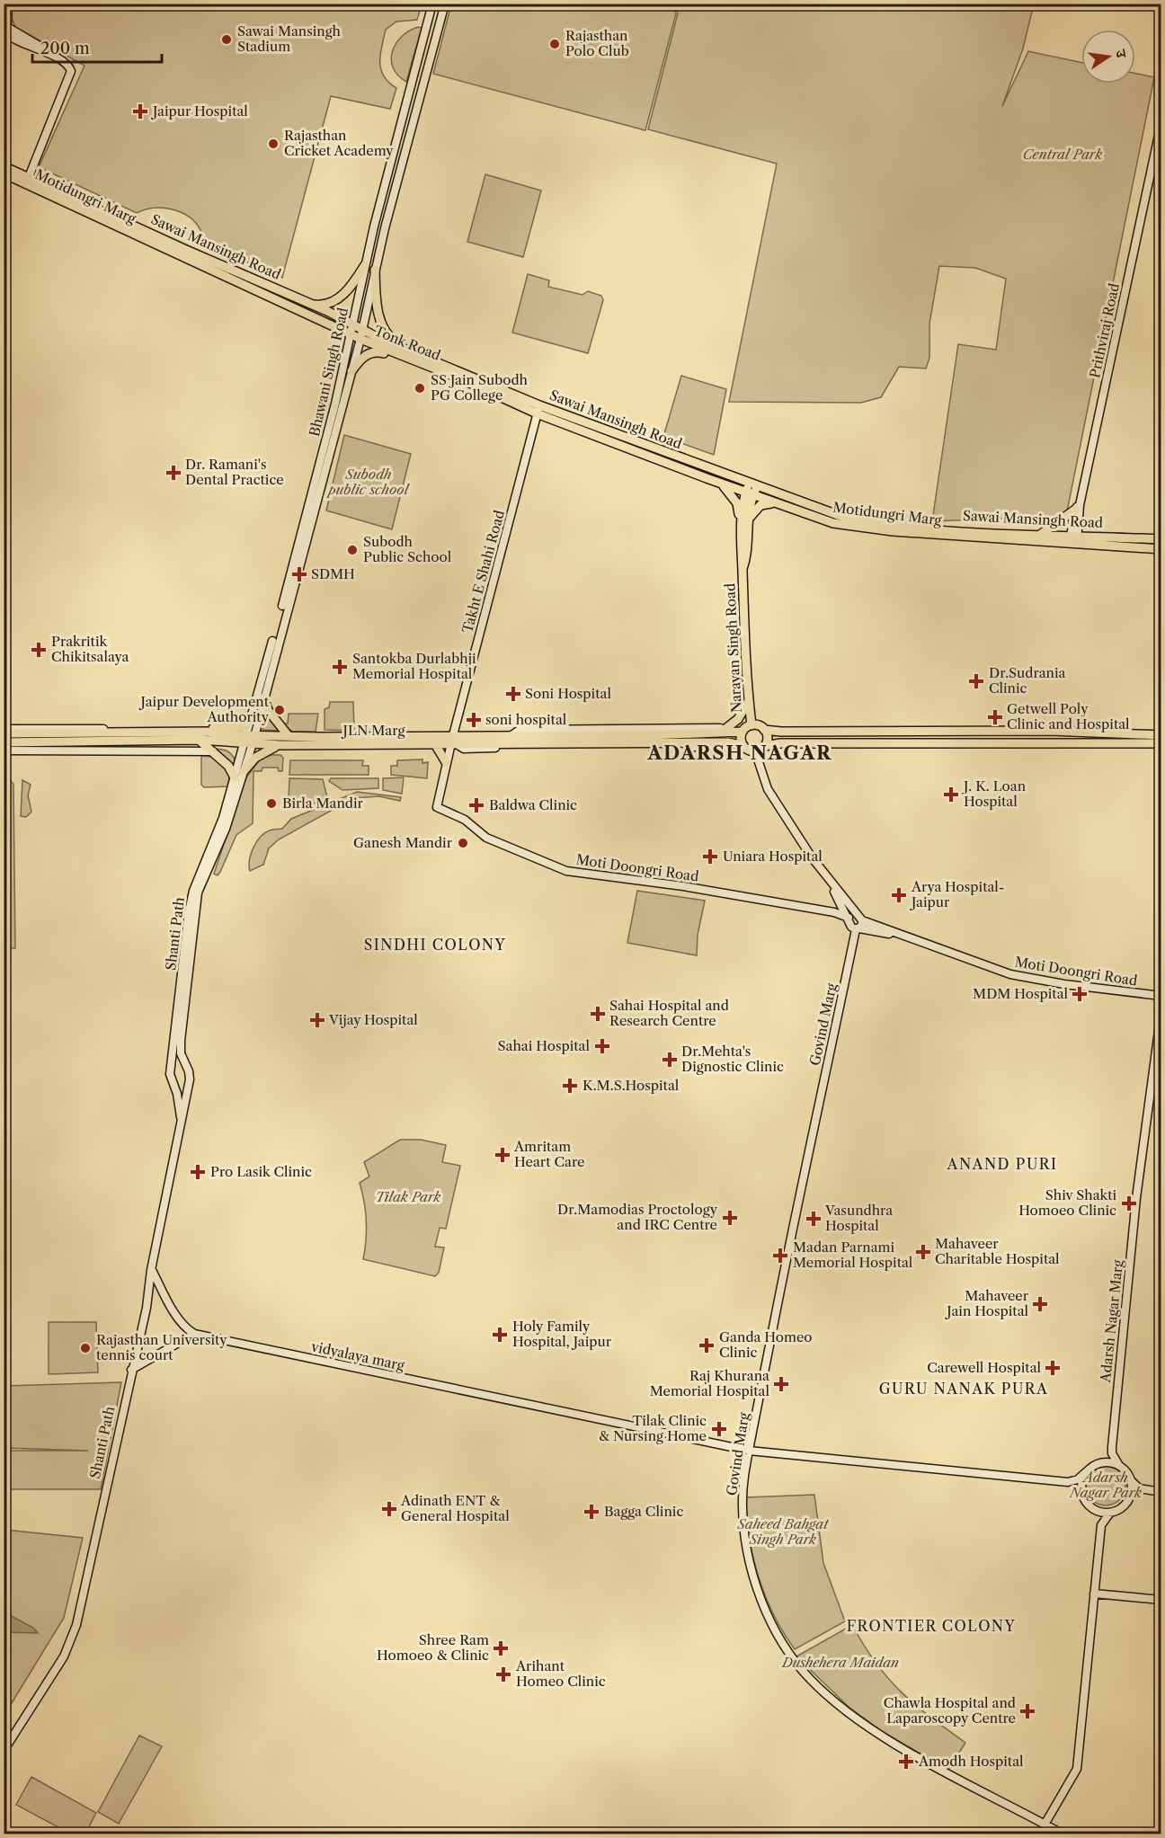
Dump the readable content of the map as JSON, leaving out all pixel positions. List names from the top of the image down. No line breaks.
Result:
{"streets":{"main road":["Motidungri Marg","Sawai Mansingh Road","Narayan Singh Road","JLN Marg"],"street":["Prithviraj Road","Bhawani Singh Road","Takht E Shahi Road","Moti Doongri Road","Shanti Path","Govind Marg","Adarsh Nagar Marg","vidyalaya marg"]},"crossings":[["Motidungri Marg","Sawai Mansingh Road"],["Motidungri Marg","Prithviraj Road"],["Motidungri Marg","Bhawani Singh Road"],["Sawai Mansingh Road","Prithviraj Road"],["Sawai Mansingh Road","Bhawani Singh Road"],["Sawai Mansingh Road","Takht E Shahi Road"],["Bhawani Singh Road","JLN Marg"],["Bhawani Singh Road","Shanti Path"],["Takht E Shahi Road","JLN Marg"],["Takht E Shahi Road","Moti Doongri Road"],["Narayan Singh Road","JLN Marg"],["JLN Marg","Moti Doongri Road"],["JLN Marg","Shanti Path"],["Moti Doongri Road","Govind Marg"],["Govind Marg","vidyalaya marg"]],"districts":["ADARSH NAGAR","SINDHI COLONY","ANAND PURI","GURU NANAK PURA","FRONTIER COLONY"],"parks":["Central Park","Subodh public school","Tilak Park","Adarsh Nagar Park","Saheed Bahgat Singh Park","Dushehera Maidan"],"places":{"other":["Sawai Mansingh Stadium","Rajasthan Polo Club","Rajasthan Cricket Academy","SS Jain Subodh PG College","Subodh Public School","Jaipur Development Authority","Birla Mandir","Ganesh Mandir","Rajasthan University tennis court"],"health":["Jaipur Hospital","Dr. Ramani's Dental Practice","SDMH","Prakritik Chikitsalaya","Santokba Durlabhji Memorial Hospital","Dr.Sudrania Clinic","Soni Hospital","Getwell Poly Clinic and Hospital","soni hospital","J. K. Loan Hospital","Baldwa Clinic","Uniara Hospital","Arya Hospital- Jaipur","MDM Hospital","Sahai Hospital and Research Centre","Vijay Hospital","Sahai Hospital","Dr.Mehta's Dignostic Clinic","K.M.S.Hospital","Amritam Heart Care","Pro Lasik Clinic","Shiv Shakti Homoeo Clinic","Dr.Mamodias Proctology and IRC Centre","Vasundhra Hospital","Mahaveer Charitable Hospital","Madan Parnami Memorial Hospital","Mahaveer Jain Hospital","Holy Family Hospital, Jaipur","Ganda Homeo Clinic","Carewell Hospital","Raj Khurana Memorial Hospital","Tilak Clinic & Nursing Home","Adinath ENT & General Hospital","Bagga Clinic","Shree Ram Homoeo & Clinic","Arihant Homeo Clinic","Chawla Hospital and Laparoscopy Centre","Amodh Hospital"]},"scale_bar":"200 m","north":"right"}
